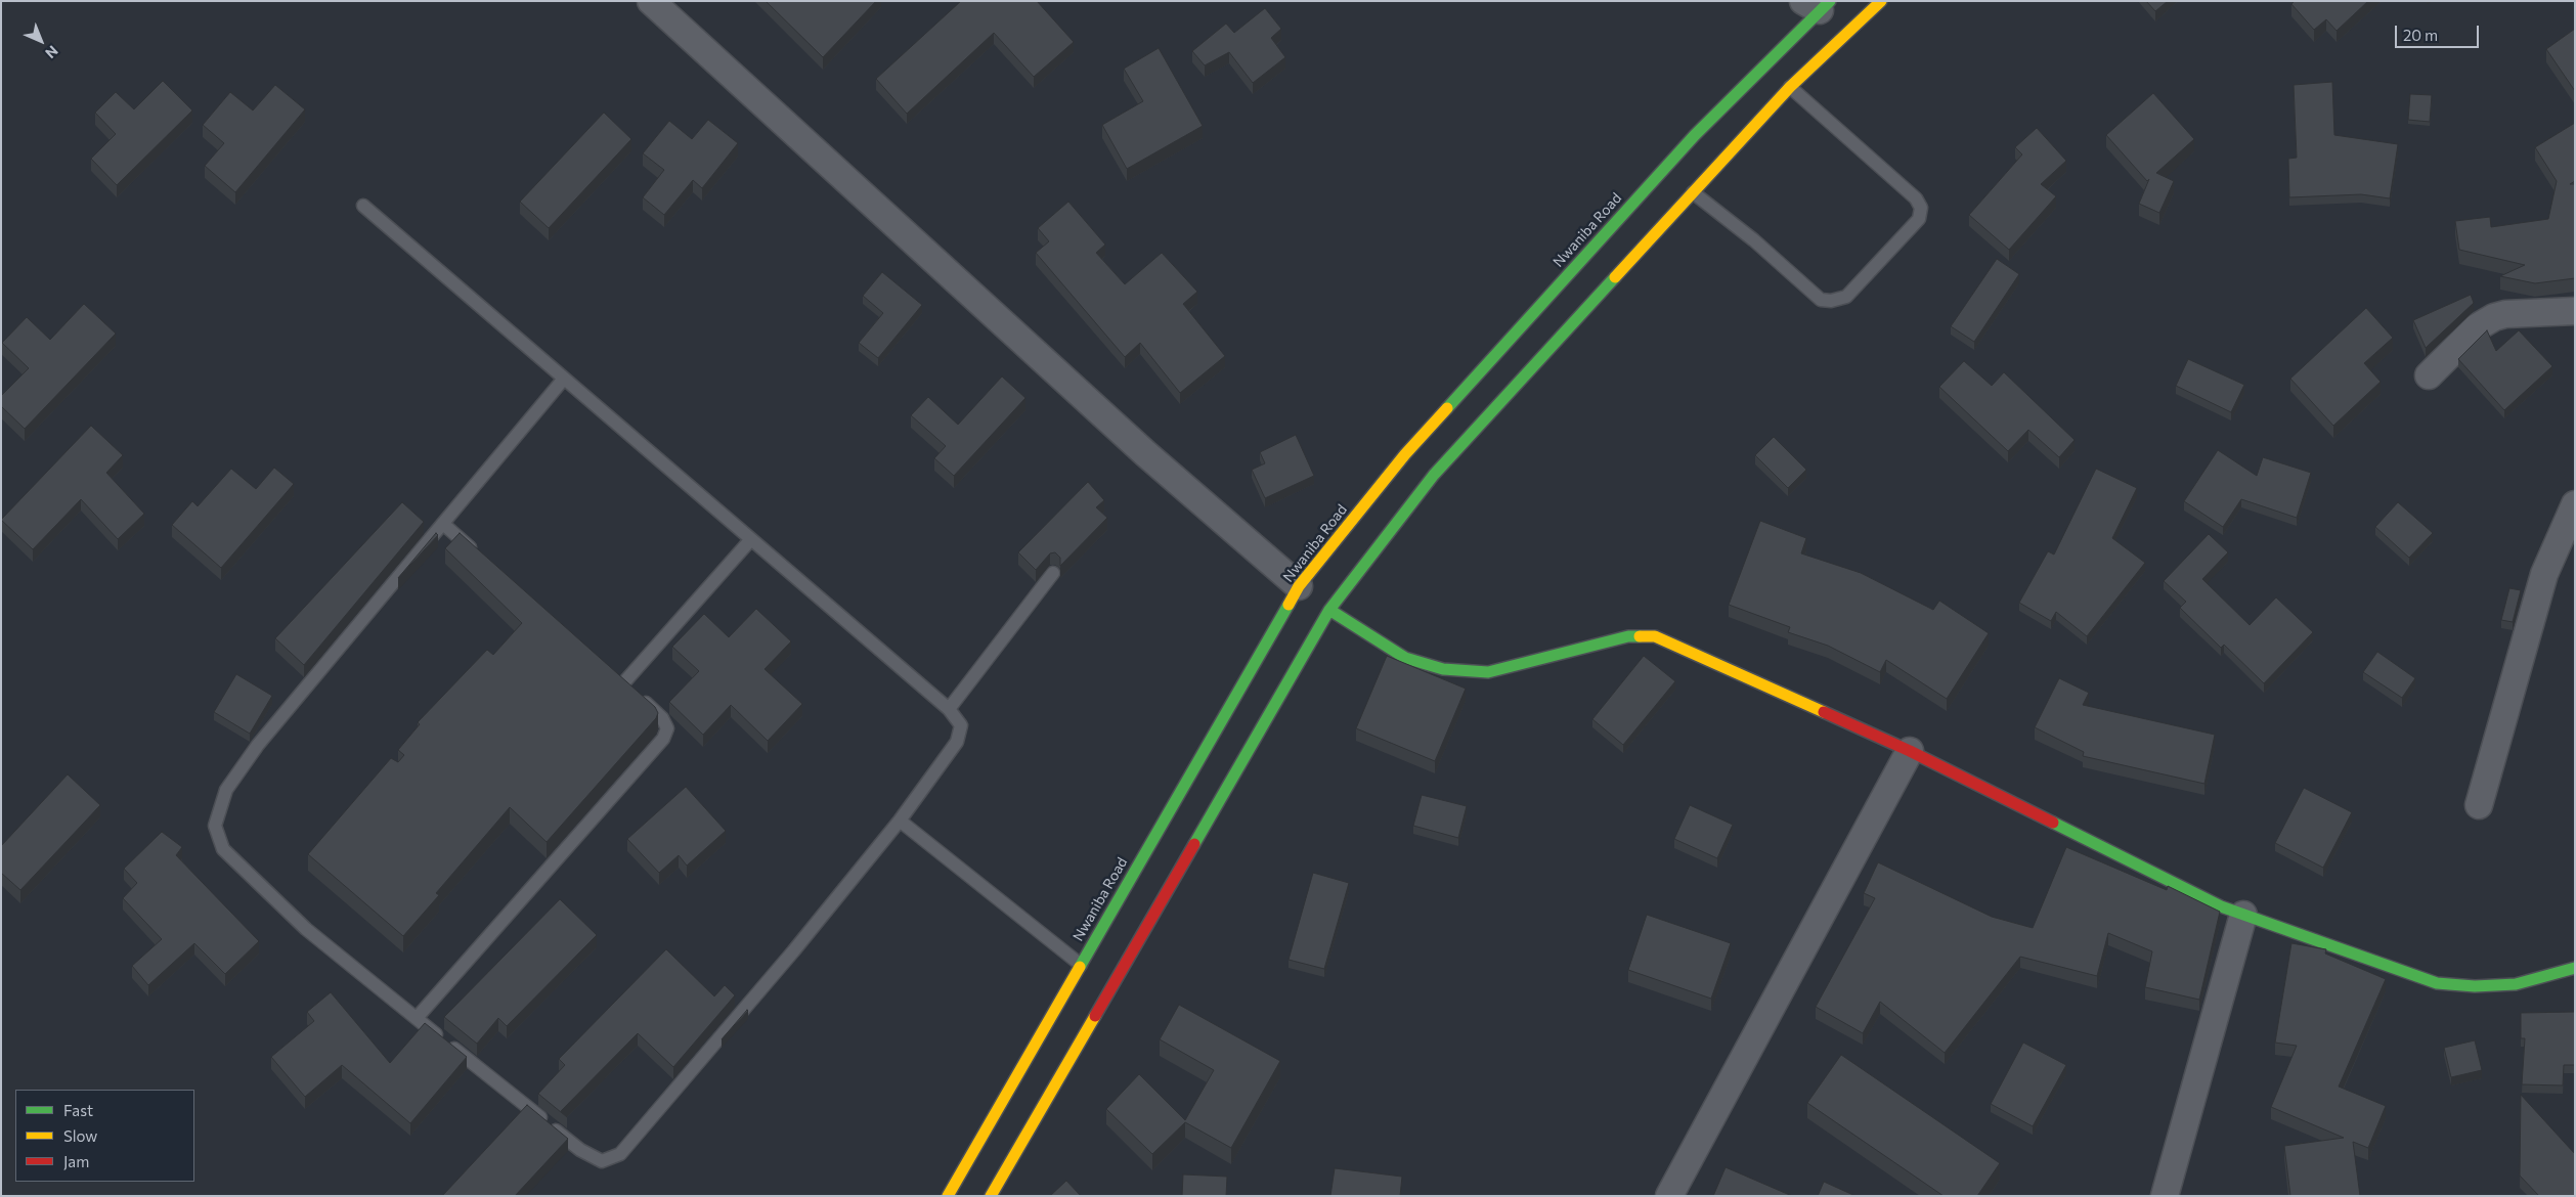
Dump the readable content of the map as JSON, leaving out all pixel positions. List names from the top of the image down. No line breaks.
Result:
{"streets":{"main road":["Nwaniba Road"]},"legend":["Fast","Slow","Jam"],"scale_bar":"20 m","north":"bottom right"}
